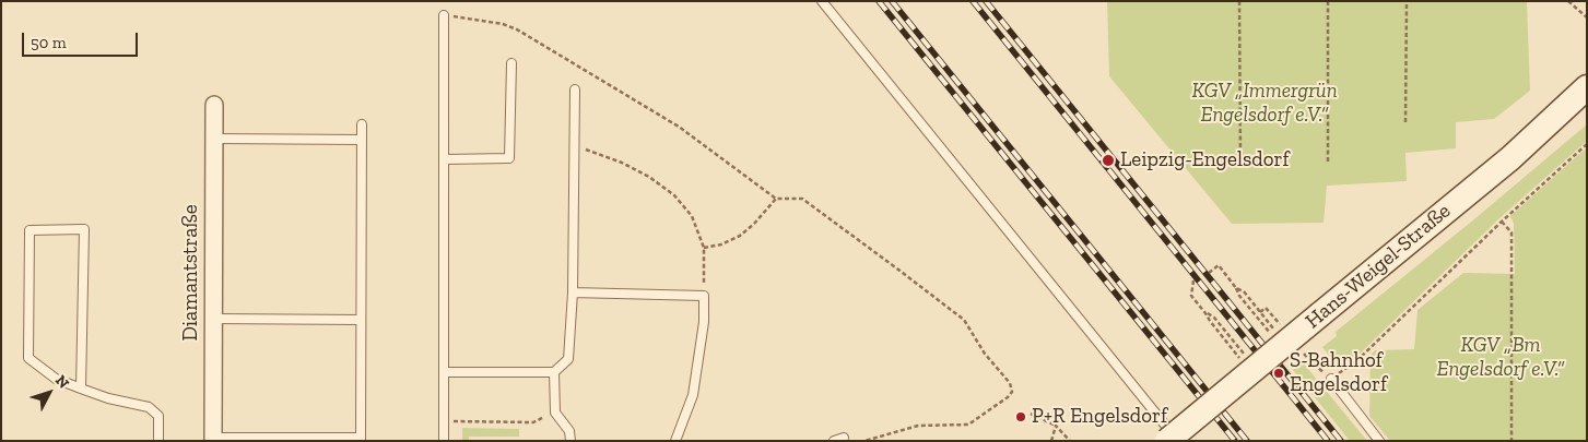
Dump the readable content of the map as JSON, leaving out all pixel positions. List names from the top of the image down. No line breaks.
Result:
{"streets":{"street":["Hans-Weigel-Straße","Diamantstraße"]},"parks":["KGV „Immergrün Engelsdorf e.V.“","KGV „Bm Engelsdorf e.V.“"],"places":["Leipzig-Engelsdorf","S-Bahnhof Engelsdorf","P+R Engelsdorf"],"scale_bar":"50 m","north":"top right"}
